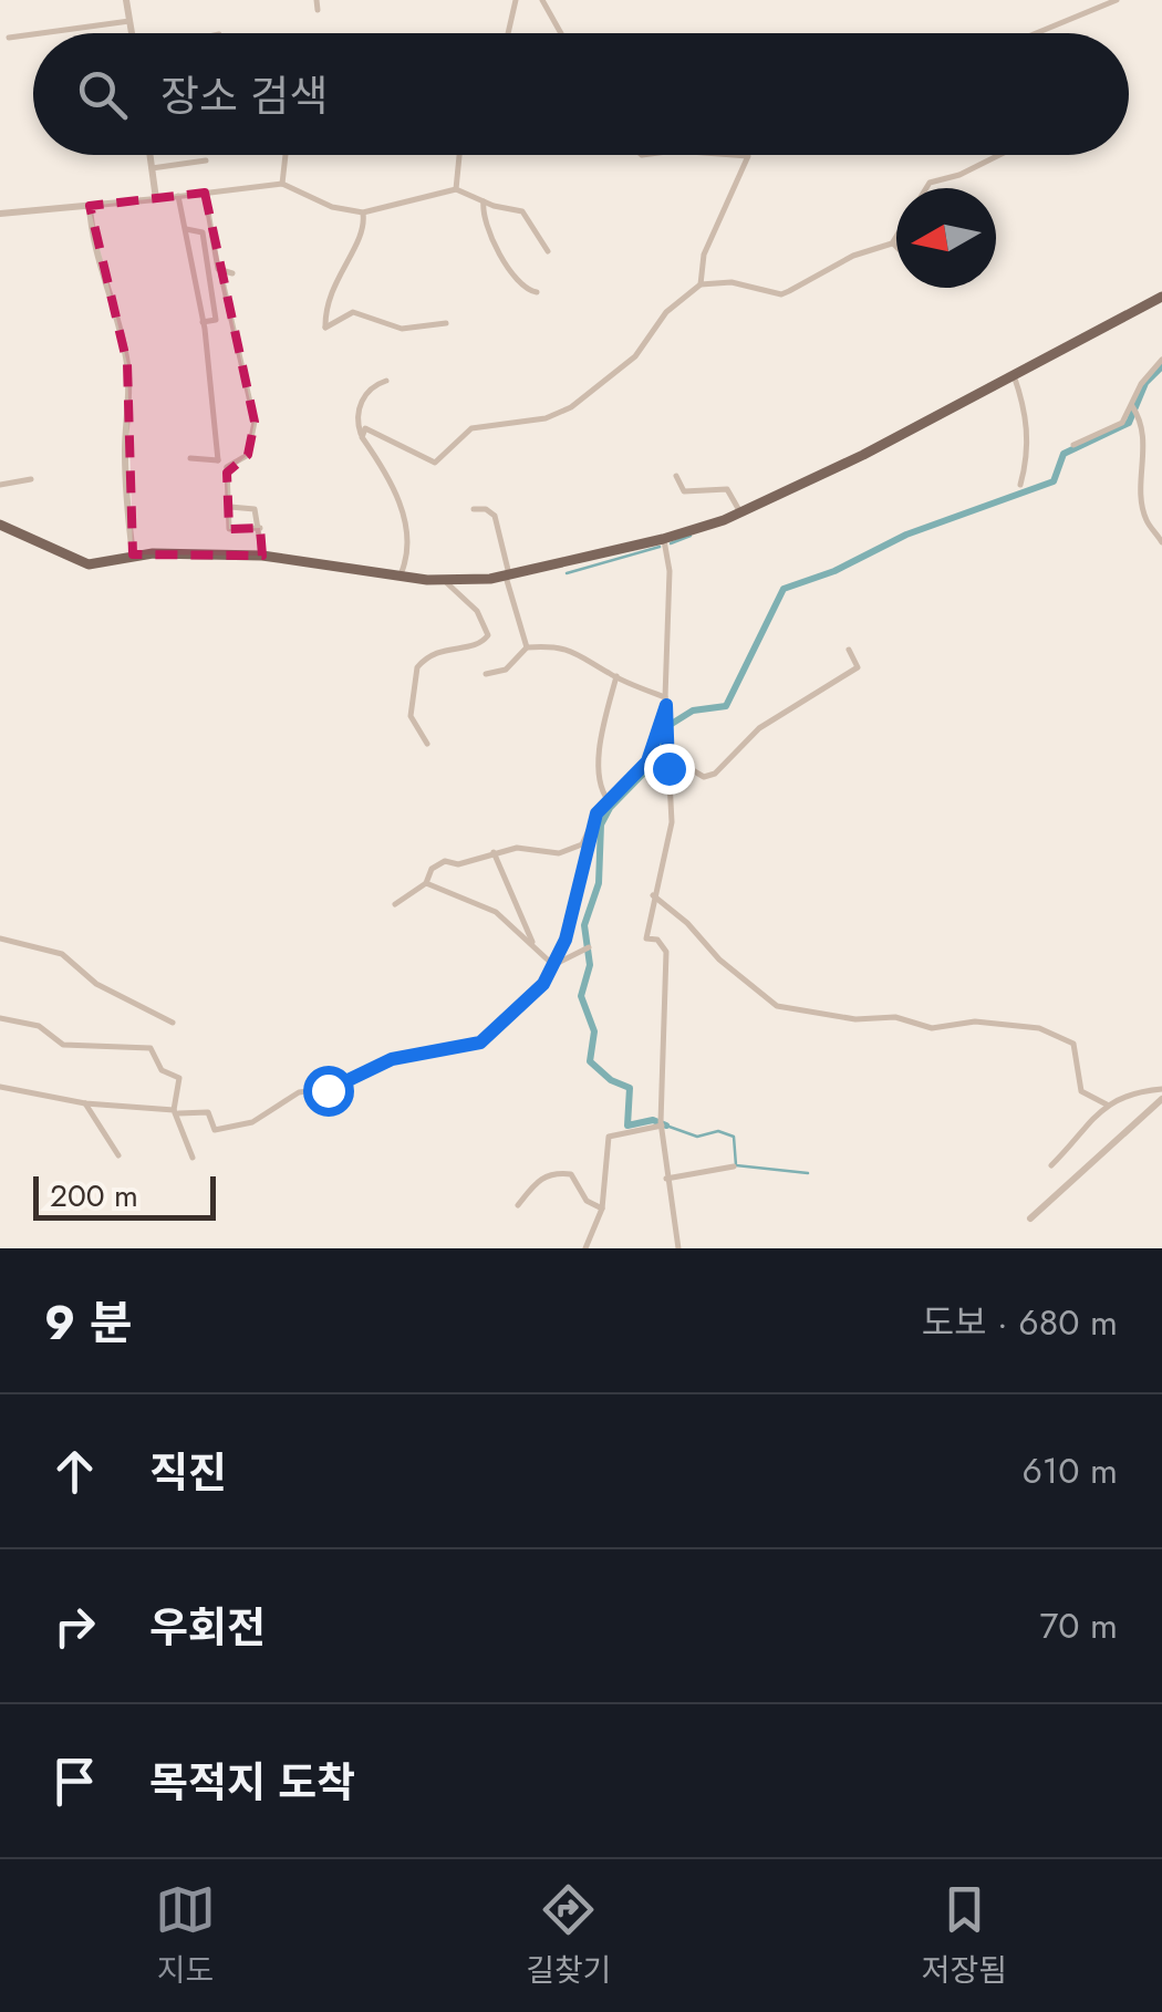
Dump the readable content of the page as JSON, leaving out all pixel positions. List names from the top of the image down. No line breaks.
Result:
{"scale_bar":"200 m","north":"left","page":{"search":"장소 검색","scale":"200 m","heading":["9 분","도보 · 680 m"],"list":[["직진","610 m"],["우회전","70 m"],"목적지 도착"],"nav":["지도","길찾기","저장됨"]}}
